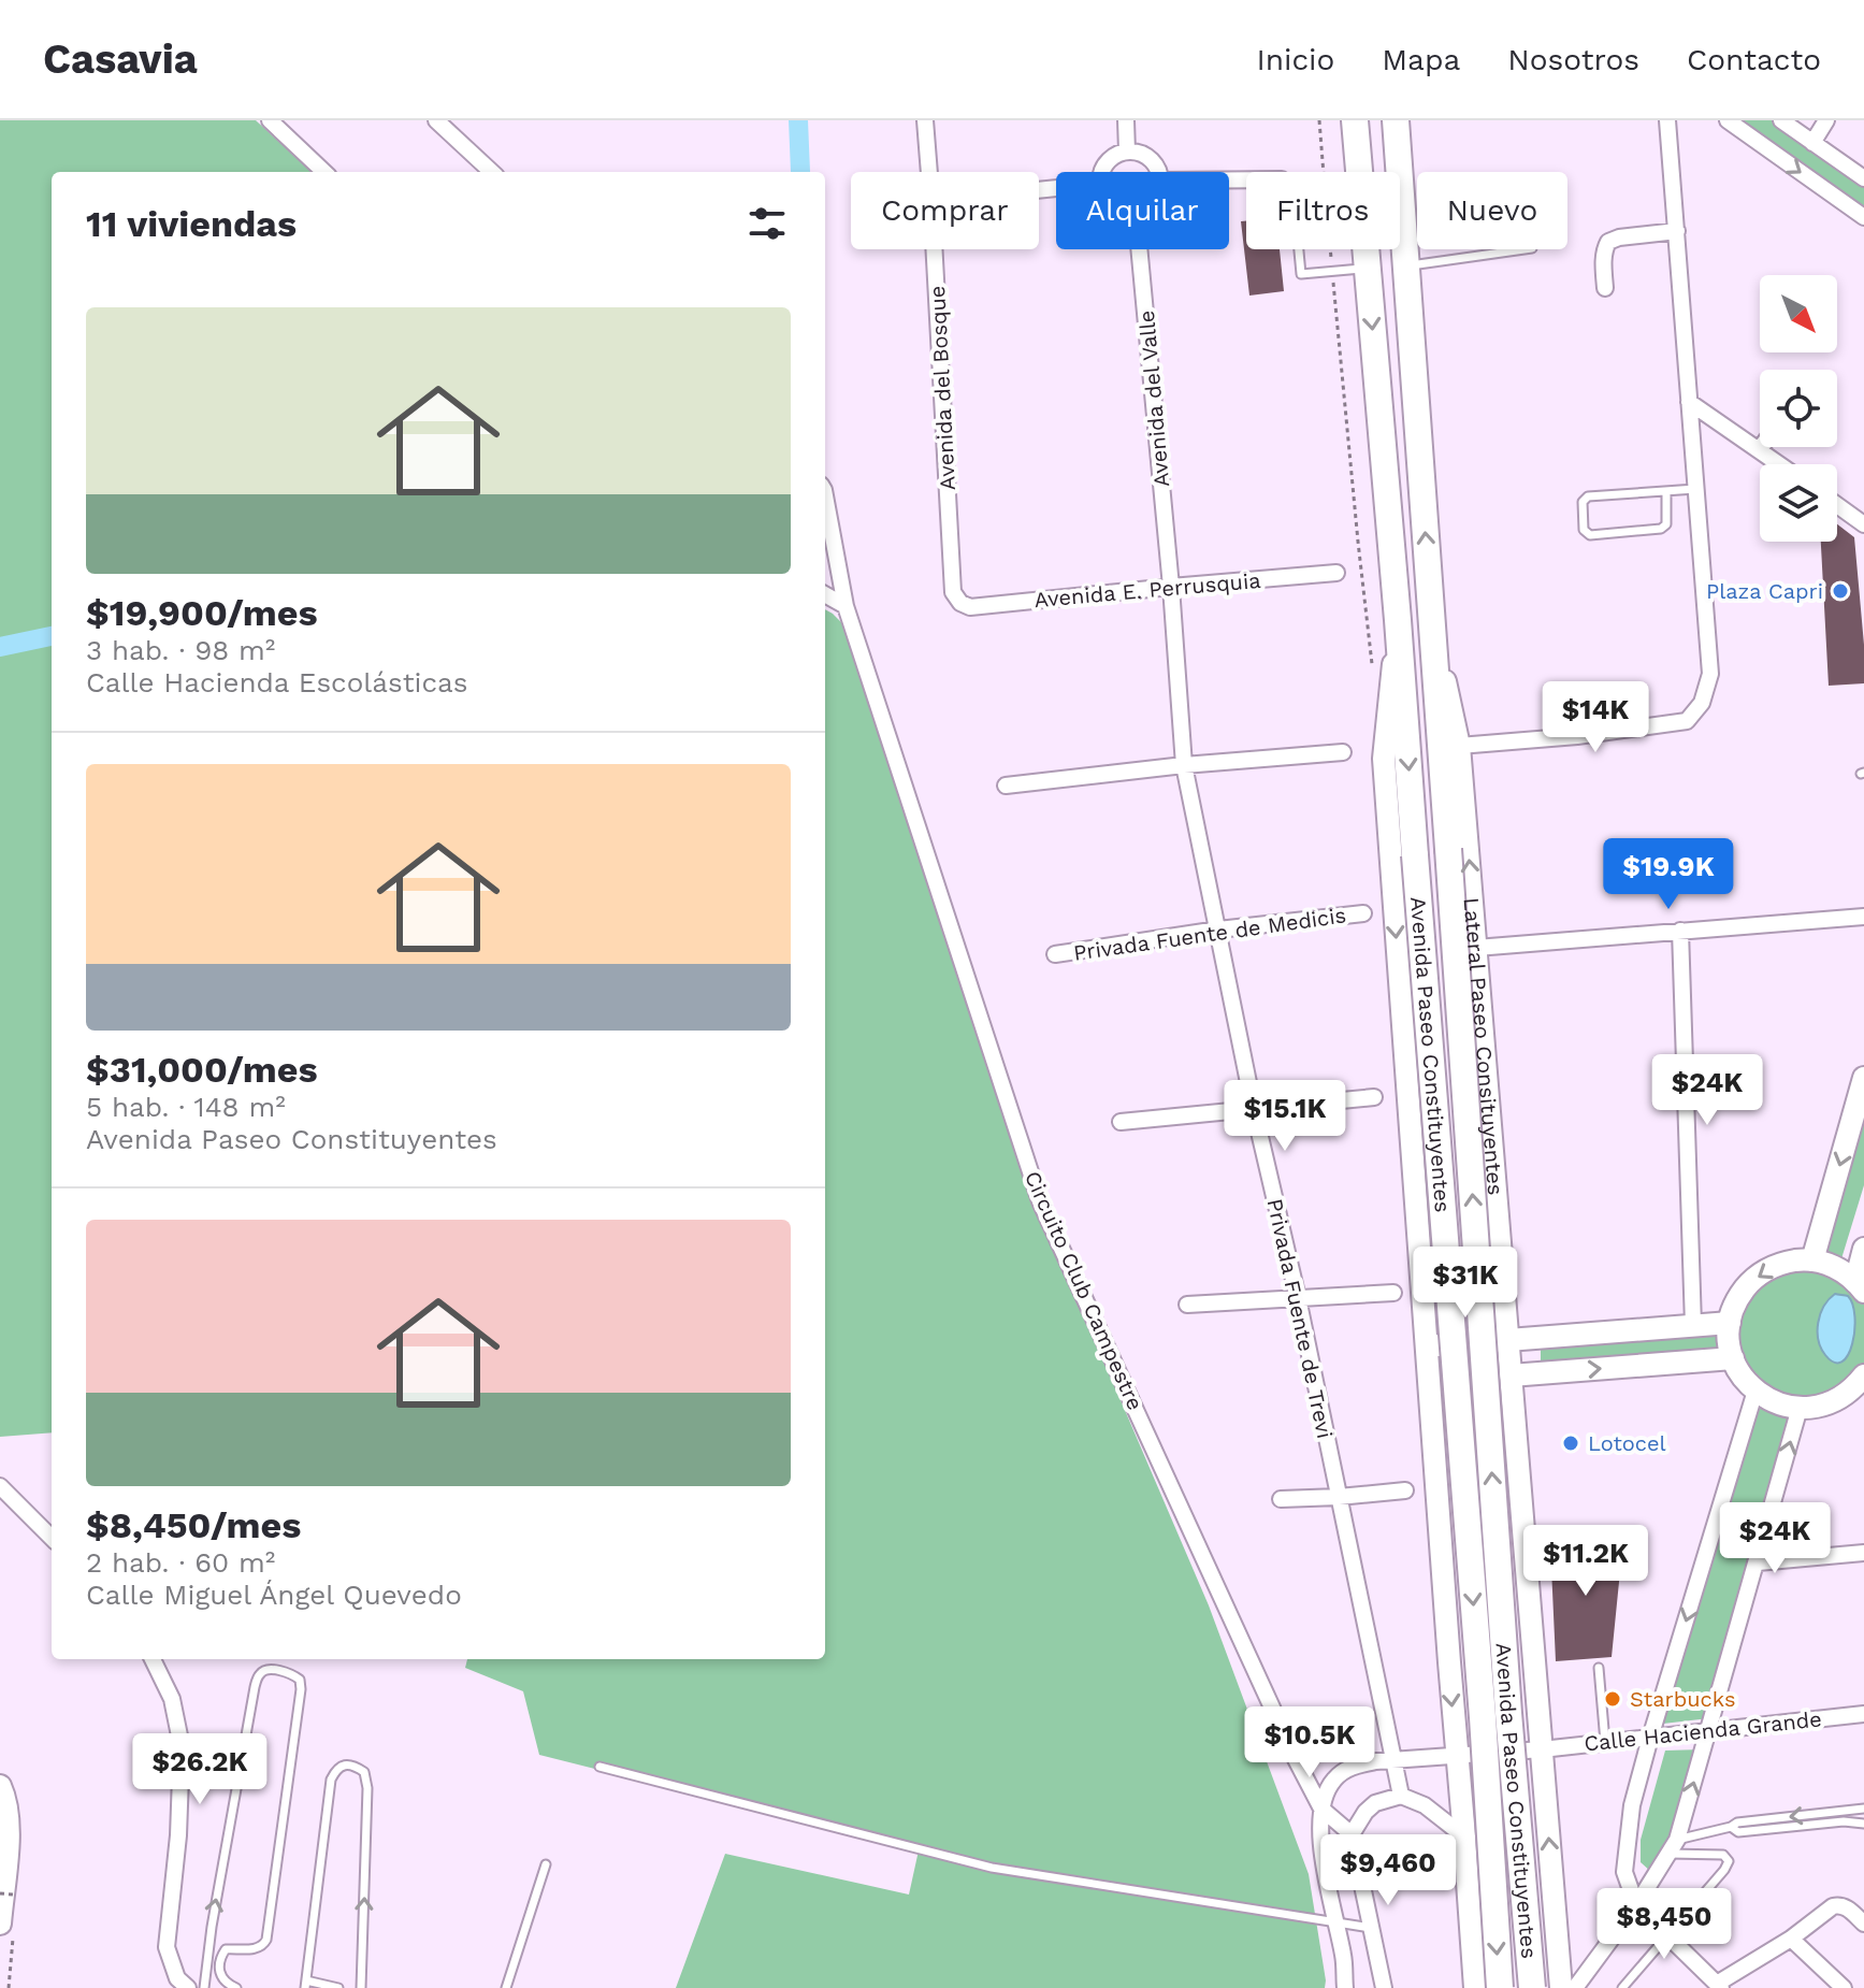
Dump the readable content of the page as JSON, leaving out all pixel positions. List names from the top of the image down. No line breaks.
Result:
{"streets":{"highway":["Avenida Paseo Constituyentes"],"main road":["Lateral Paseo Consituyentes"],"street":["Avenida del Bosque","Avenida del Valle","Avenida E. Perrusquia","Privada Fuente de Medicis","Circuito Club Campestre","Privada Fuente de Trevi","Calle Hacienda Grande"]},"crossings":[["Avenida del Bosque","Avenida E. Perrusquia"],["Avenida del Valle","Avenida E. Perrusquia"],["Avenida del Valle","Privada Fuente de Trevi"],["Avenida E. Perrusquia","Privada Fuente de Trevi"],["Privada Fuente de Medicis","Privada Fuente de Trevi"],["Lateral Paseo Consituyentes","Avenida Paseo Constituyentes"],["Lateral Paseo Consituyentes","Calle Hacienda Grande"]],"places":["Plaza Capri","Lotocel","Starbucks"],"north":"bottom right","page":{"header":"Casavia","nav":["Inicio","Mapa","Nosotros","Contacto"],"chip":["Comprar","Alquilar","Filtros","Nuevo"],"heading":"11 viviendas","list":[{"name":"$19,900/mes","note":"3 hab. · 98 m² · Calle Hacienda Escolásticas"},{"name":"$31,000/mes","note":"5 hab. · 148 m² · Avenida Paseo Constituyentes"},{"name":"$8,450/mes","note":"2 hab. · 60 m² · Calle Miguel Ángel Quevedo"}],"price":["$14K","$19.9K","$24K","$15.1K","$31K","$24K","$11.2K","$10.5K","$26.2K","$9,460","$8,450"]}}
